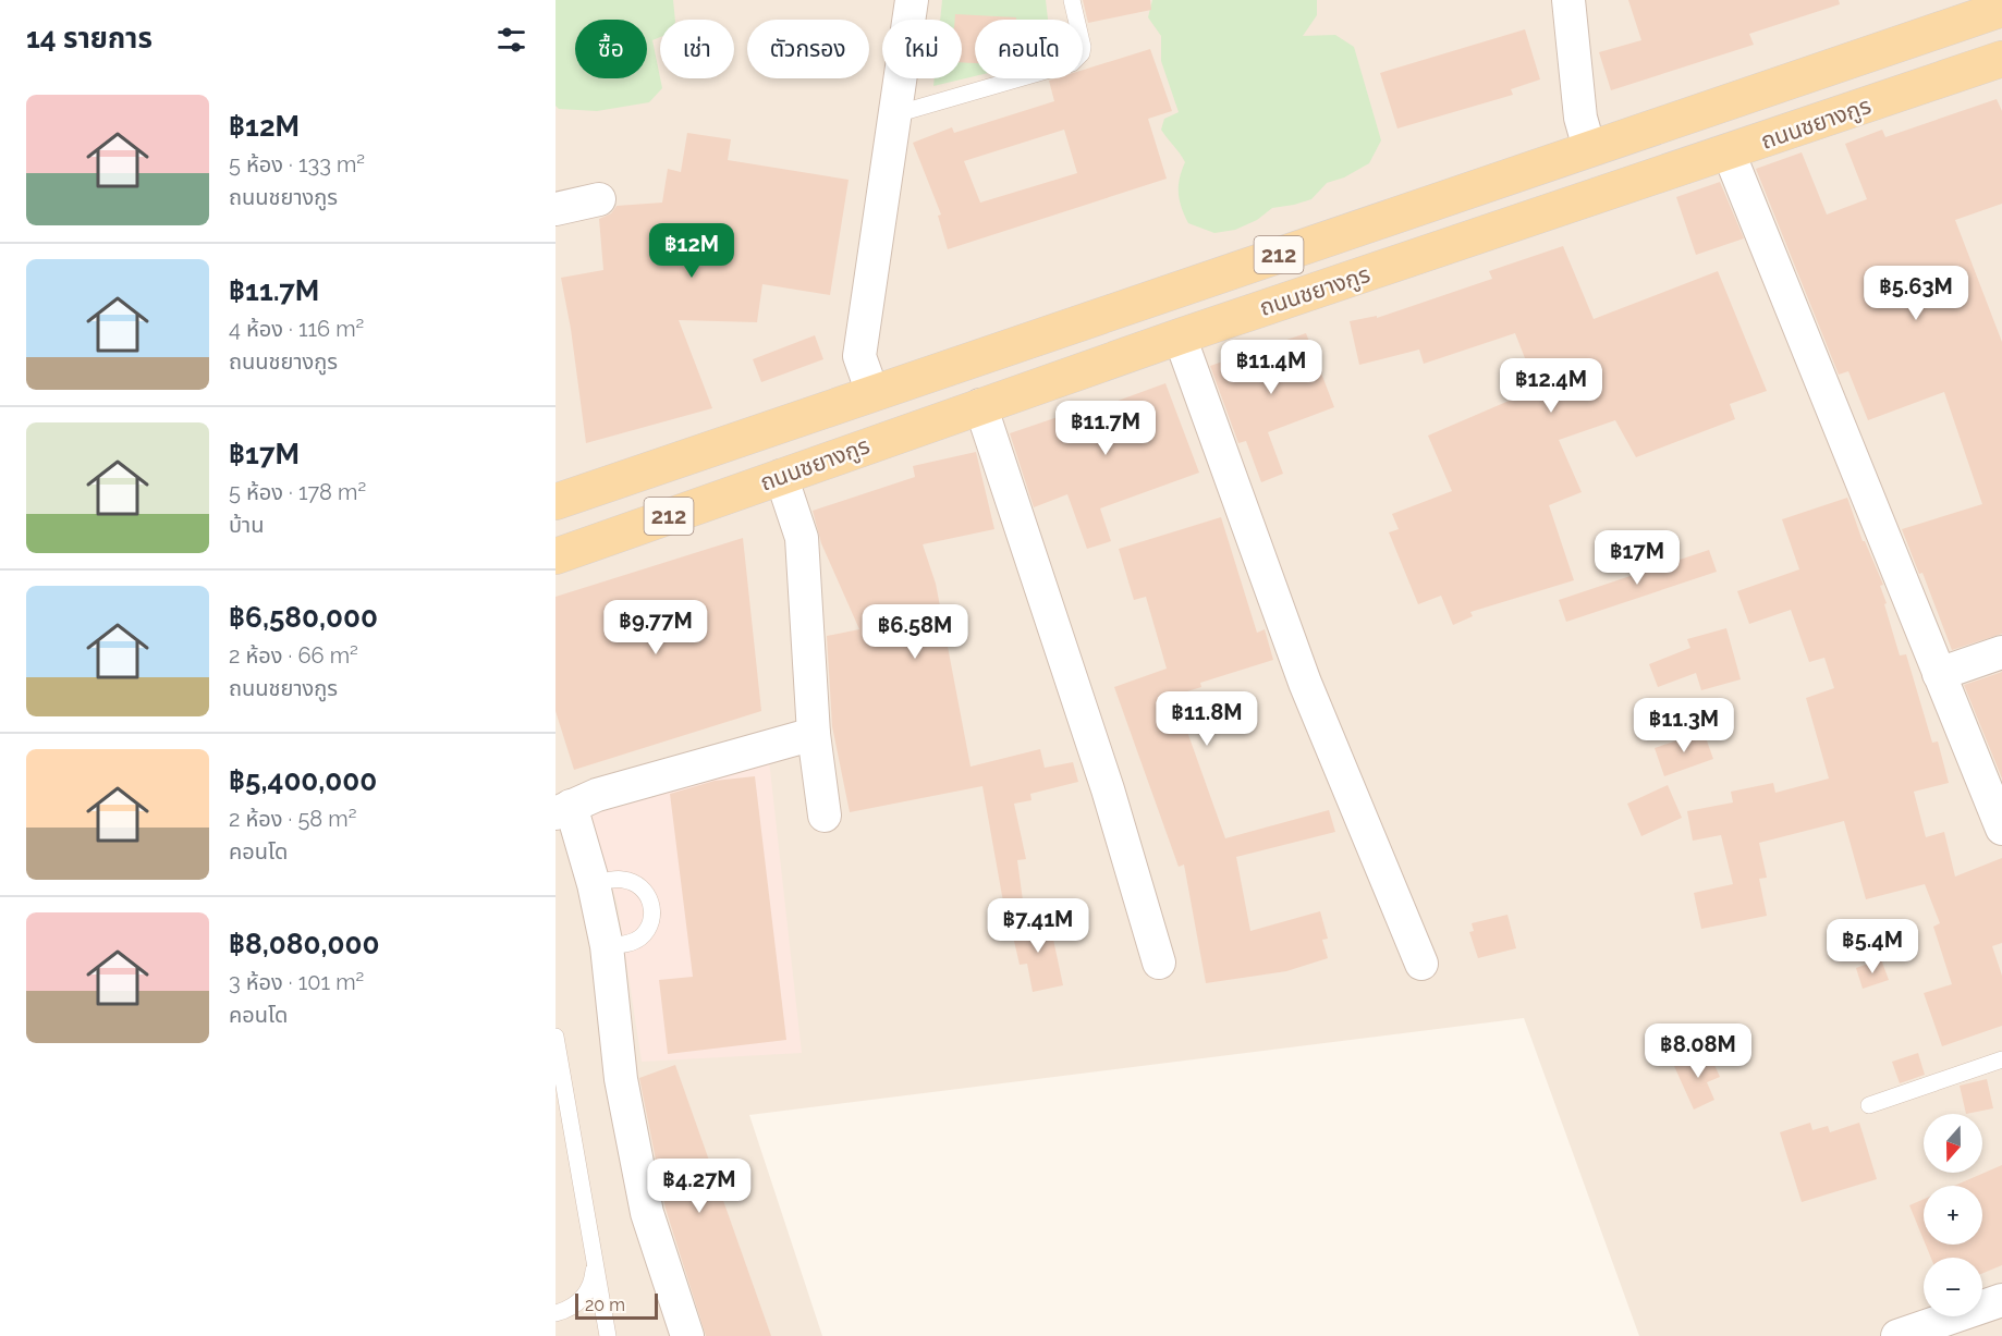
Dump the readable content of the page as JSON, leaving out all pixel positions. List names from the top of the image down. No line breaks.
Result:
{"streets":{"main road":["ถนนชยางกูร","212"]},"scale_bar":"20 m","north":"bottom","page":{"heading":"14 รายการ","chip":["ซื้อ","เช่า","ตัวกรอง","ใหม่","คอนโด"],"list":[{"name":"฿12M","note":"5 ห้อง · 133 m² · ถนนชยางกูร"},{"name":"฿11.7M","note":"4 ห้อง · 116 m² · ถนนชยางกูร"},{"name":"฿17M","note":"5 ห้อง · 178 m² · บ้าน"},{"name":"฿6,580,000","note":"2 ห้อง · 66 m² · ถนนชยางกูร"},{"name":"฿5,400,000","note":"2 ห้อง · 58 m² · คอนโด"},{"name":"฿8,080,000","note":"3 ห้อง · 101 m² · คอนโด"}],"price":["฿12M","฿5.63M","฿11.4M","฿12.4M","฿11.7M","฿17M","฿9.77M","฿6.58M","฿11.8M","฿11.3M","฿7.41M","฿5.4M","฿8.08M","฿4.27M"],"map_buttons":["+","−"],"scale":"20 m"}}
